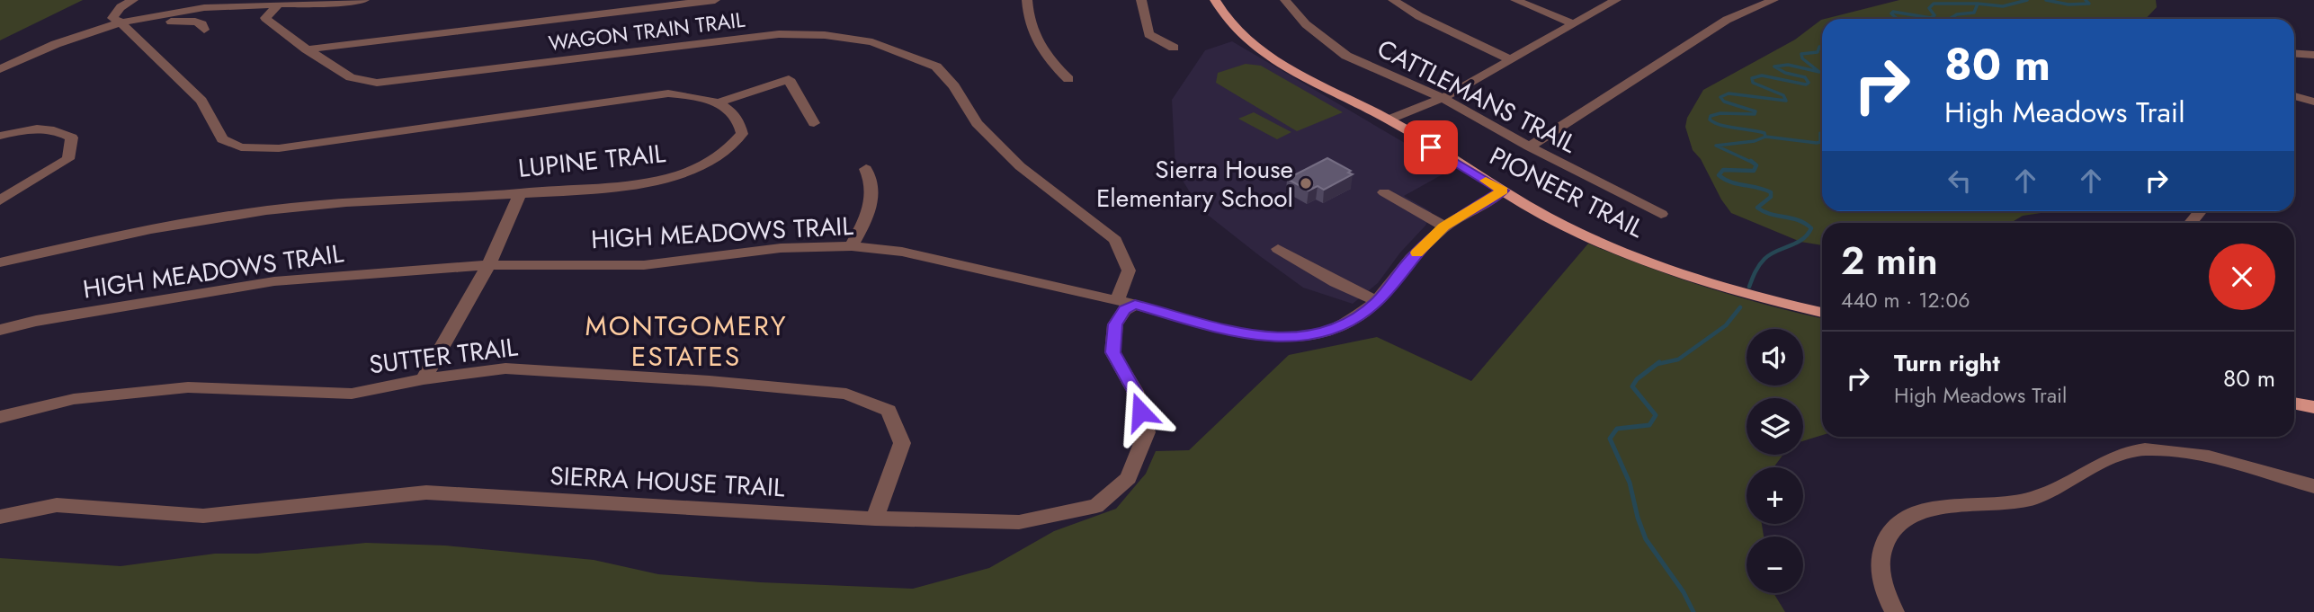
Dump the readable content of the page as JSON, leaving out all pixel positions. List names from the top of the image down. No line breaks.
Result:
{"streets":{"main road":["PIONEER TRAIL"],"street":["WAGON TRAIN TRAIL","CATTLEMANS TRAIL","LUPINE TRAIL","HIGH MEADOWS TRAIL","SUTTER TRAIL","SIERRA HOUSE TRAIL"]},"crossings":[["WAGON TRAIN TRAIL","HIGH MEADOWS TRAIL"],["WAGON TRAIN TRAIL","SIERRA HOUSE TRAIL"],["PIONEER TRAIL","HIGH MEADOWS TRAIL"],["HIGH MEADOWS TRAIL","SIERRA HOUSE TRAIL"],["SUTTER TRAIL","SIERRA HOUSE TRAIL"]],"districts":["MONTGOMERY ESTATES"],"places":["Sierra House Elementary School"],"page":{"turn":["80 m","High Meadows Trail"],"heading":["2 min","440 m · 12:06"],"map_buttons":["+","−"],"list":[{"name":"Turn right","note":"High Meadows Trail","value":"80 m"}]}}
